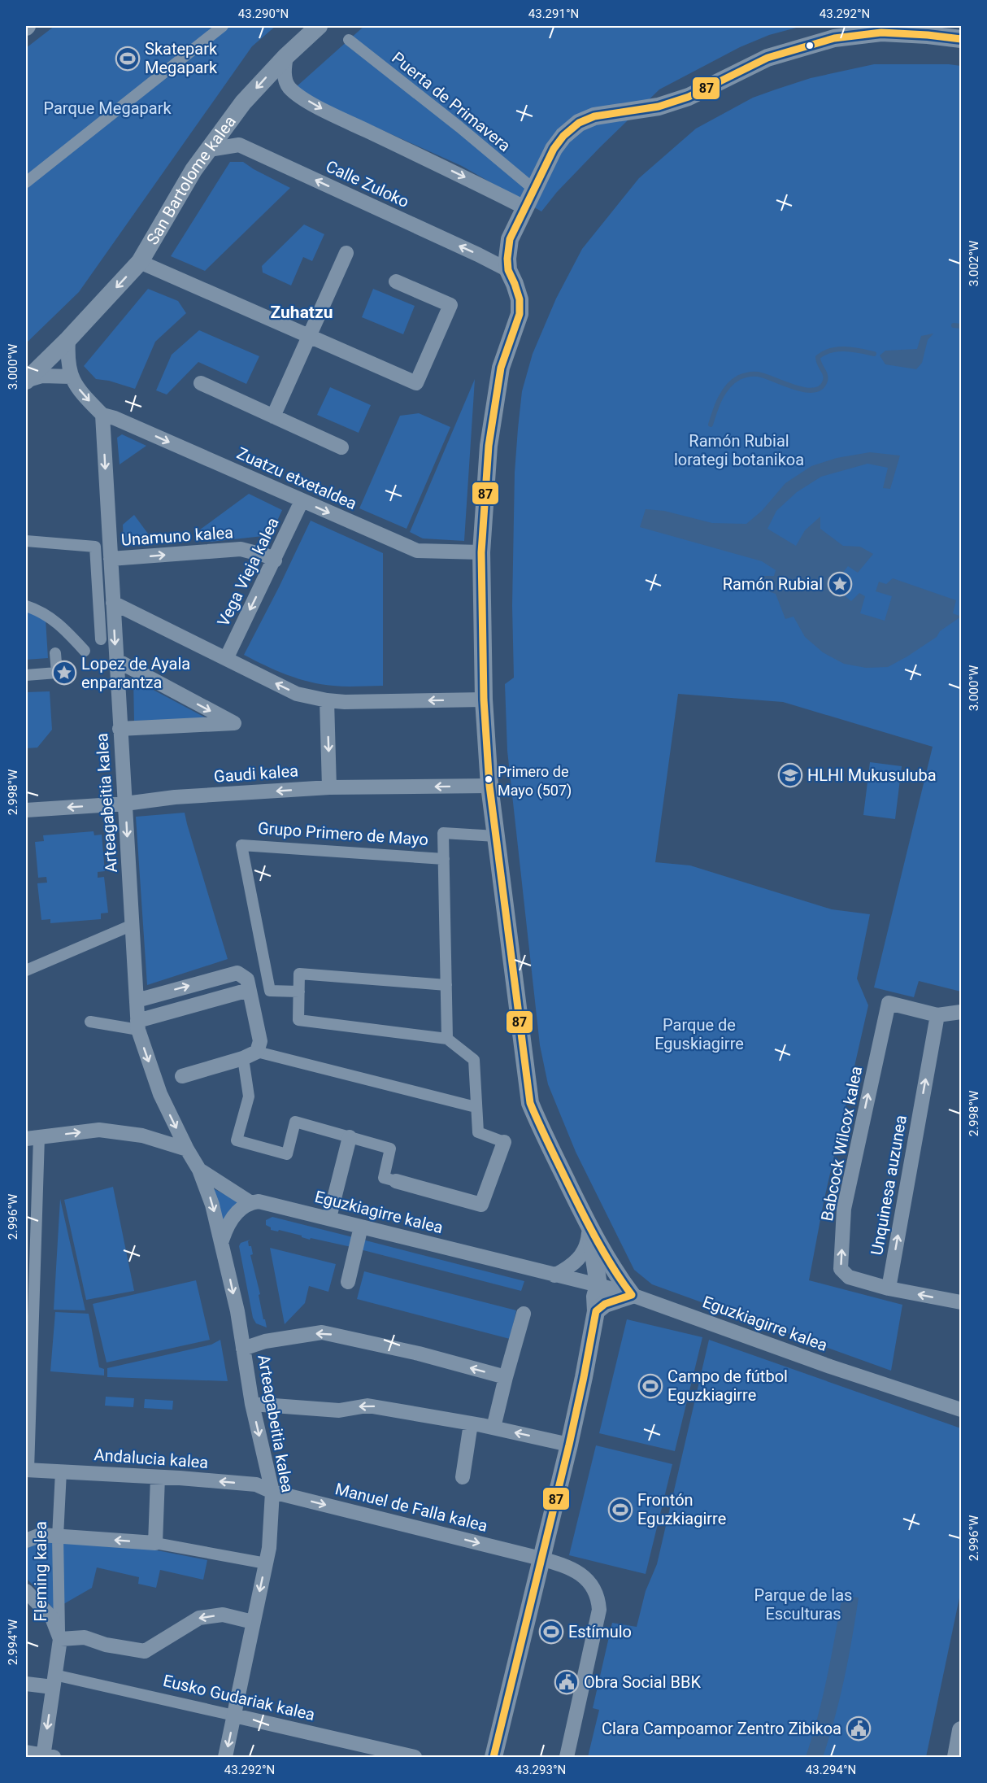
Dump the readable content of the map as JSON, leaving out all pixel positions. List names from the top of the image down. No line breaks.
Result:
{"streets":{"street":["Puerta de Primavera","San Bartolome kalea","Calle Zuloko","Zuatzu etxetaldea","Unamuno kalea","Vega Vieja kalea","Gaudi kalea","Arteagabeitia kalea","Grupo Primero de Mayo","Babcock Wilcox kalea","Unquinesa auzunea","Eguzkiagirre kalea","Andalucia kalea","Manuel de Falla kalea","Fleming kalea","Eusko Gudariak kalea"]},"crossings":[["San Bartolome kalea","Calle Zuloko"],["Zuatzu etxetaldea","Vega Vieja kalea"],["Zuatzu etxetaldea","Arteagabeitia kalea"],["Unamuno kalea","Vega Vieja kalea"],["Unamuno kalea","Arteagabeitia kalea"],["Gaudi kalea","Arteagabeitia kalea"],["Arteagabeitia kalea","Eguzkiagirre kalea"],["Arteagabeitia kalea","Andalucia kalea"],["Arteagabeitia kalea","Manuel de Falla kalea"],["Arteagabeitia kalea","Eusko Gudariak kalea"],["Babcock Wilcox kalea","Unquinesa auzunea"],["Andalucia kalea","Manuel de Falla kalea"],["Andalucia kalea","Fleming kalea"],["Fleming kalea","Eusko Gudariak kalea"]],"one_way":["Vega Vieja kalea","Arteagabeitia kalea","Unquinesa auzunea"],"districts":["Zuhatzu"],"parks":["Parque Megapark","Ramón Rubial lorategi botanikoa","Parque de Eguskiagirre","Parque de las Esculturas"],"places":{"sports":["Skatepark Megapark","Campo de fútbol Eguzkiagirre","Frontón Eguzkiagirre","Estímulo"],"place":["Ramón Rubial","Lopez de Ayala enparantza"],"school or university":["HLHI Mukusuluba"],"other":["Primero de Mayo (507)"],"public building":["Obra Social BBK","Clara Campoamor Zentro Zibikoa"]},"lines":["transit line 87"],"coordinates":["43.290°N","43.291°N","43.292°N","3.002°W","3.000°W","2.998°W","2.996°W","2.994°W","43.293°N","43.294°N"]}
